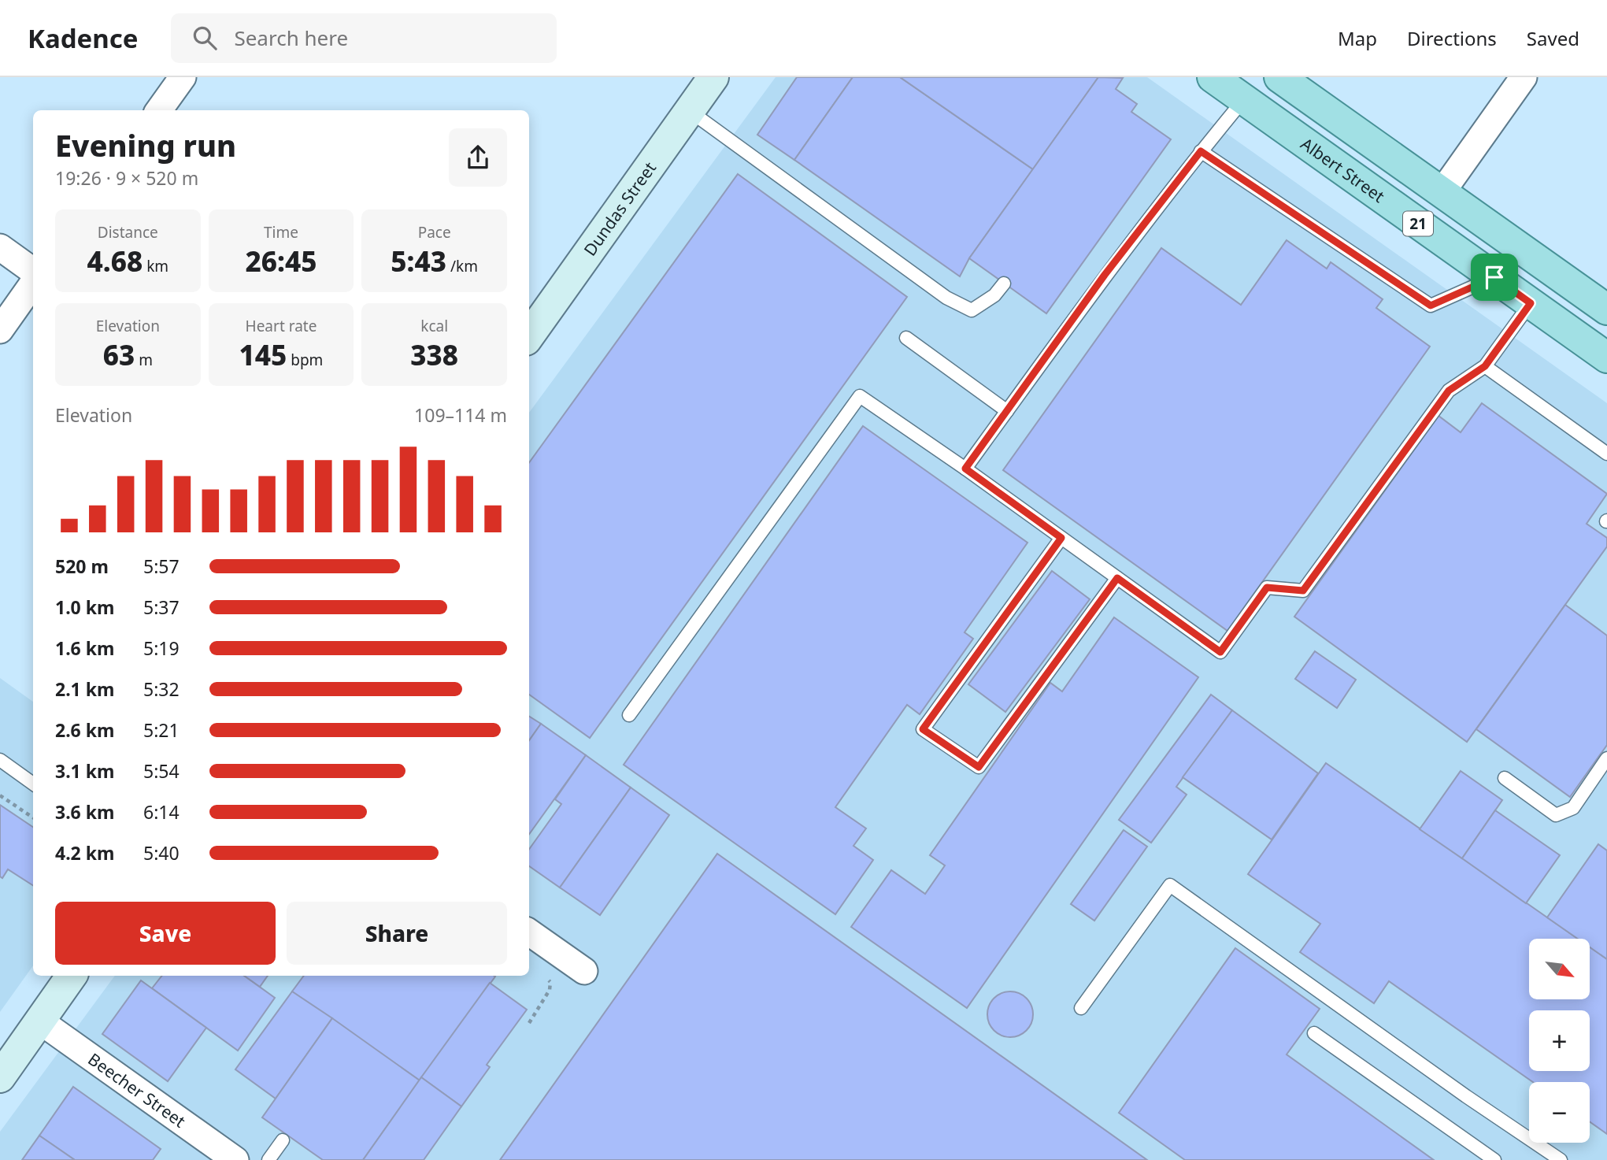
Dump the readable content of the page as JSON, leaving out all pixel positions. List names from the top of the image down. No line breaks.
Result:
{"streets":{"main road":["Albert Street","21"],"street":["Dundas Street","Beecher Street"]},"north":"bottom right","page":{"header":"Kadence","search":"Search here","nav":["Map","Directions","Saved"],"heading":["Evening run","19:26 · 9 × 520 m"],"stats":[["Distance","4.68 km"],["Time","26:45"],["Pace","5:43 /km"],["Elevation","63 m"],["Heart rate","145 bpm"],["kcal","338"]],"chart":["Elevation","109–114 m"],"list":[{"name":"520 m","note":"5:57"},{"name":"1.0 km","note":"5:37"},{"name":"1.6 km","note":"5:19"},{"name":"2.1 km","note":"5:32"},{"name":"2.6 km","note":"5:21"},{"name":"3.1 km","note":"5:54"},{"name":"3.6 km","note":"6:14"},{"name":"4.2 km","note":"5:40"}],"buttons":["Save","Share"],"map_buttons":["+","−"]}}
